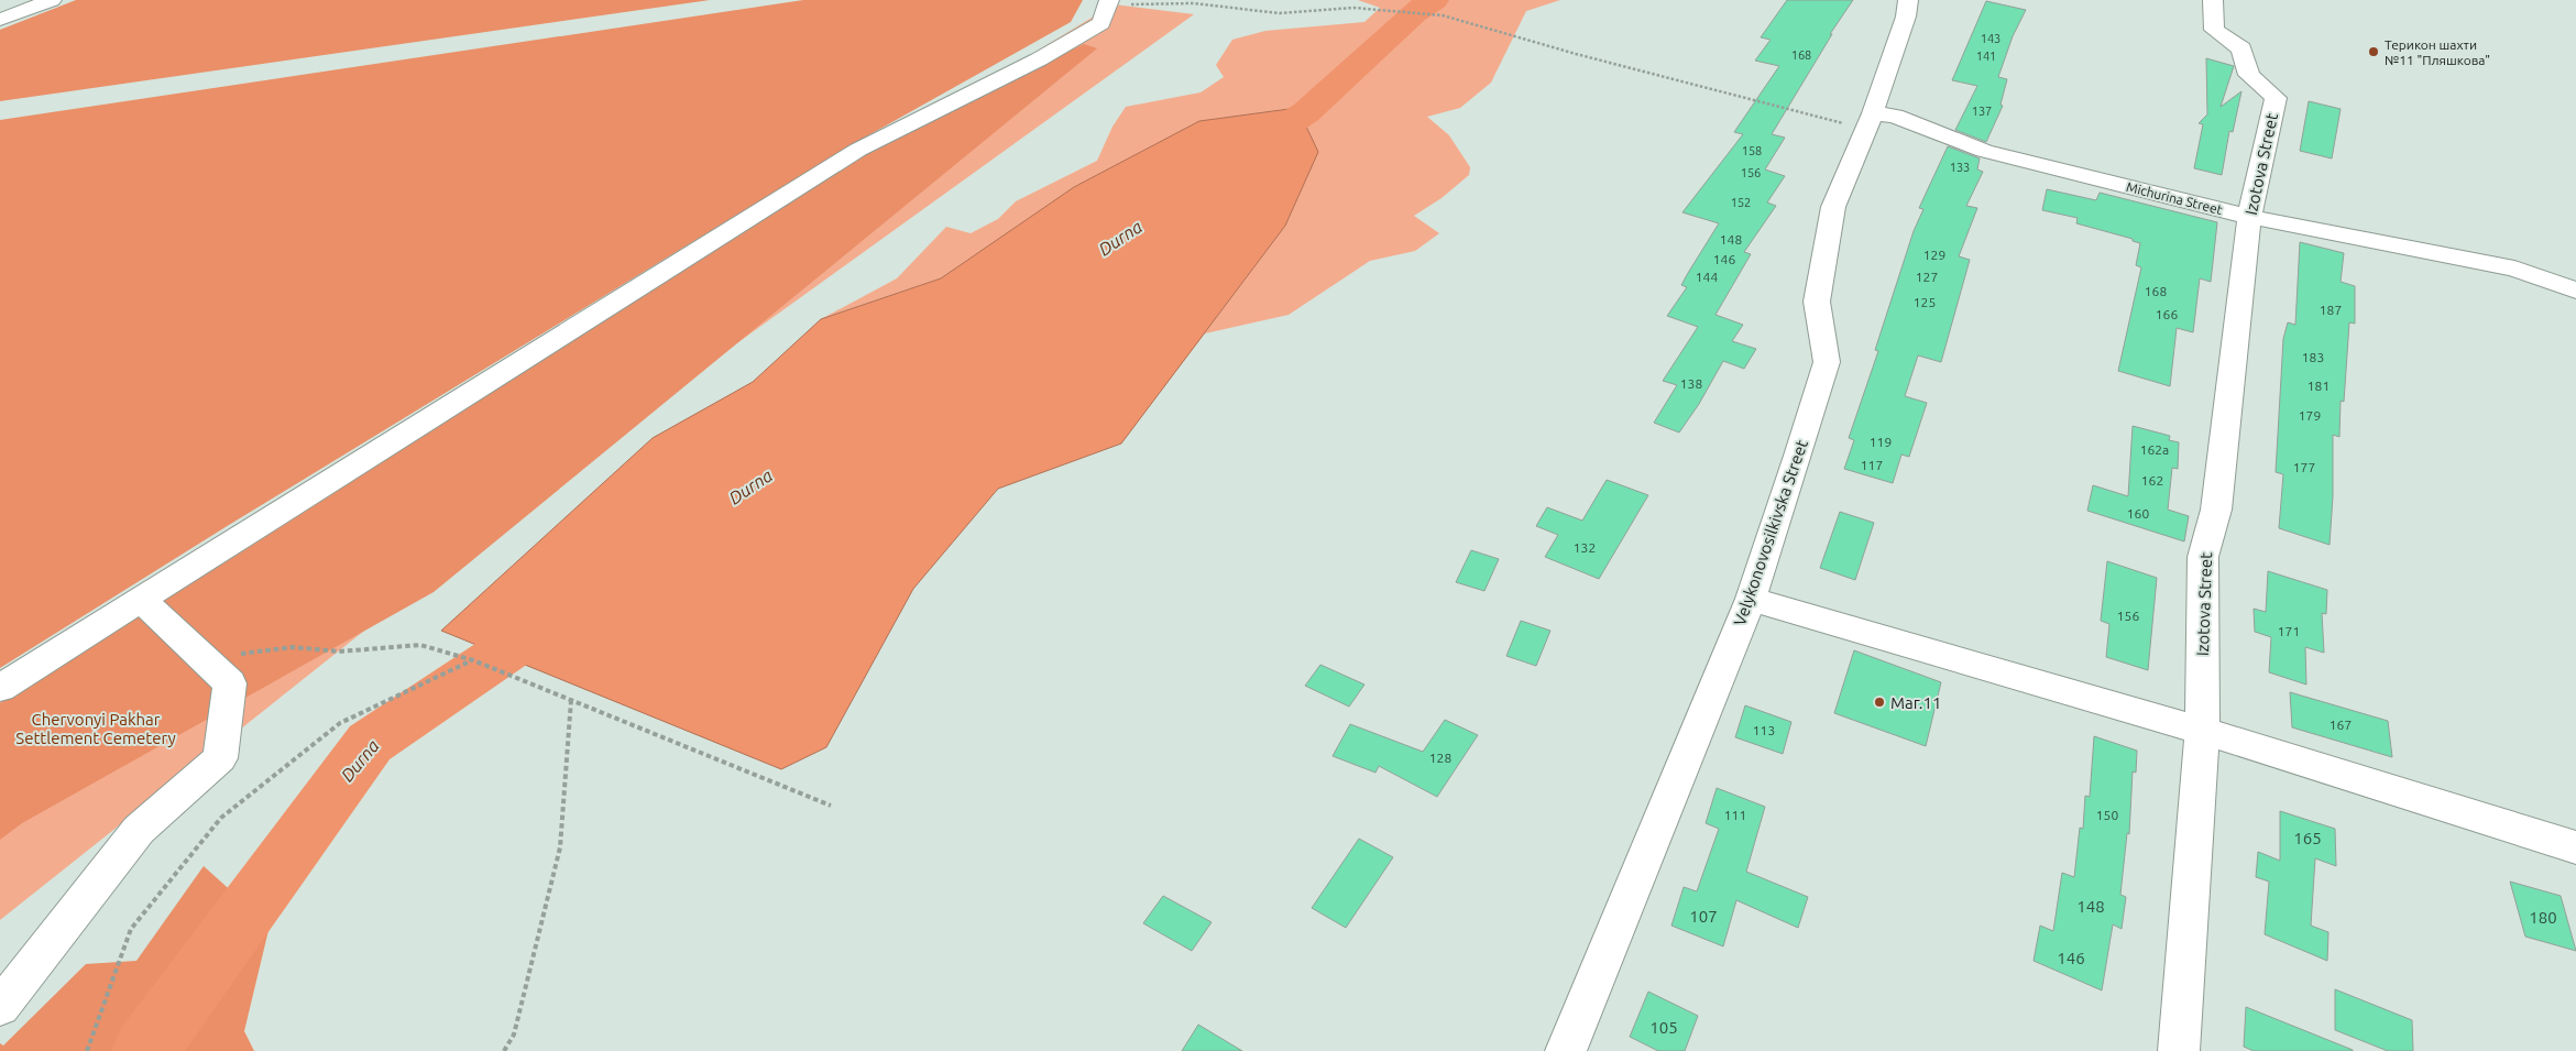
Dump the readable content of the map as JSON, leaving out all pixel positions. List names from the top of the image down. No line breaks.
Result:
{"streets":{"street":["Izotova Street","Michurina Street","Velykonovosilkivska Street"]},"crossings":[["Izotova Street","Michurina Street"],["Michurina Street","Velykonovosilkivska Street"]],"water":["Durna"],"parks":["Chervonyi Pakhar Settlement Cemetery"],"places":["Терикон шахти №11 \"Пляшкова\"","Маг.11"],"house_numbers":["143","168","141","137","158","133","156","152","148","129","146","144","127","168","125","187","166","183","138","181","179","119","162а","117","177","162","160","132","156","171","167","113","128","111","150","165","148","107","180","146","105"]}
